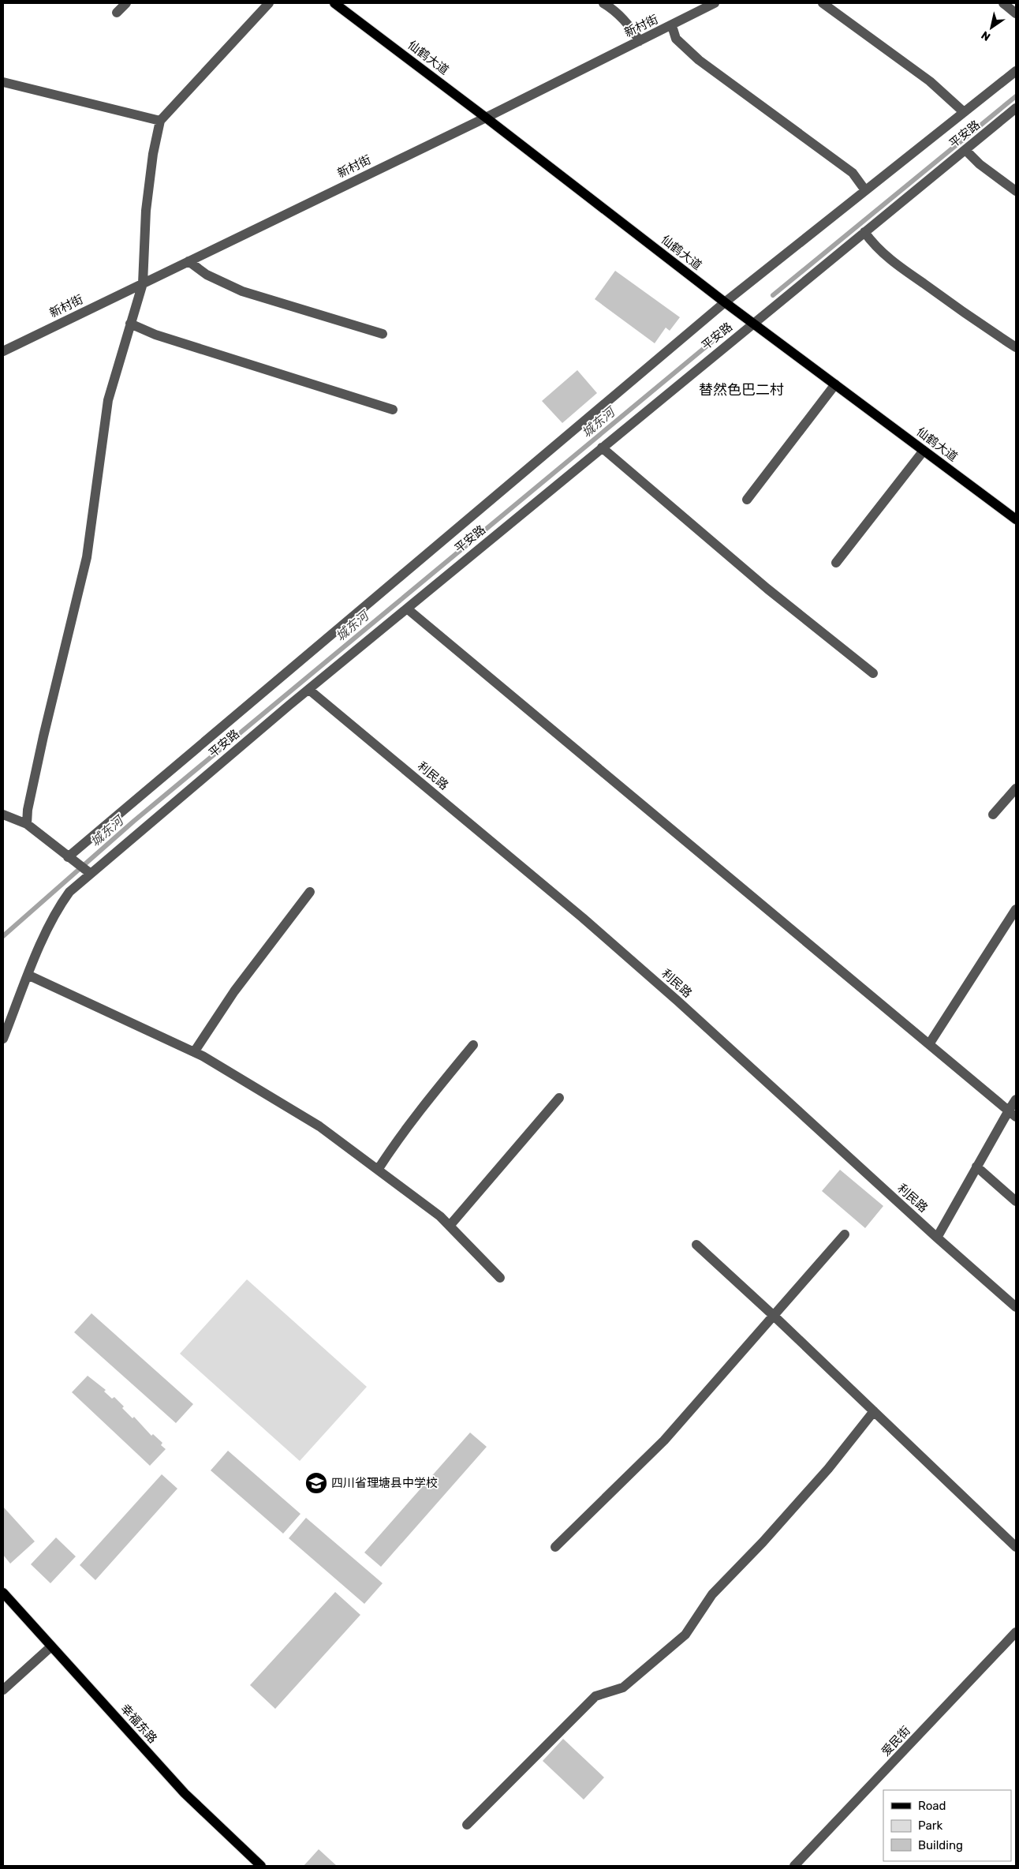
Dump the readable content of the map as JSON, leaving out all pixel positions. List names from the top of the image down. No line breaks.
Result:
{"streets":{"main road":["仙鹤大道","幸福东路"],"street":["新村街","平安路","利民路","爱民街"]},"crossings":[["新村街","仙鹤大道"],["仙鹤大道","平安路"],["平安路","利民路"]],"districts":["替然色巴二村"],"water":["城东河"],"places":{"school or university":["四川省理塘县中学校"]},"legend":["Road","Park","Building"],"north":"bottom left"}
